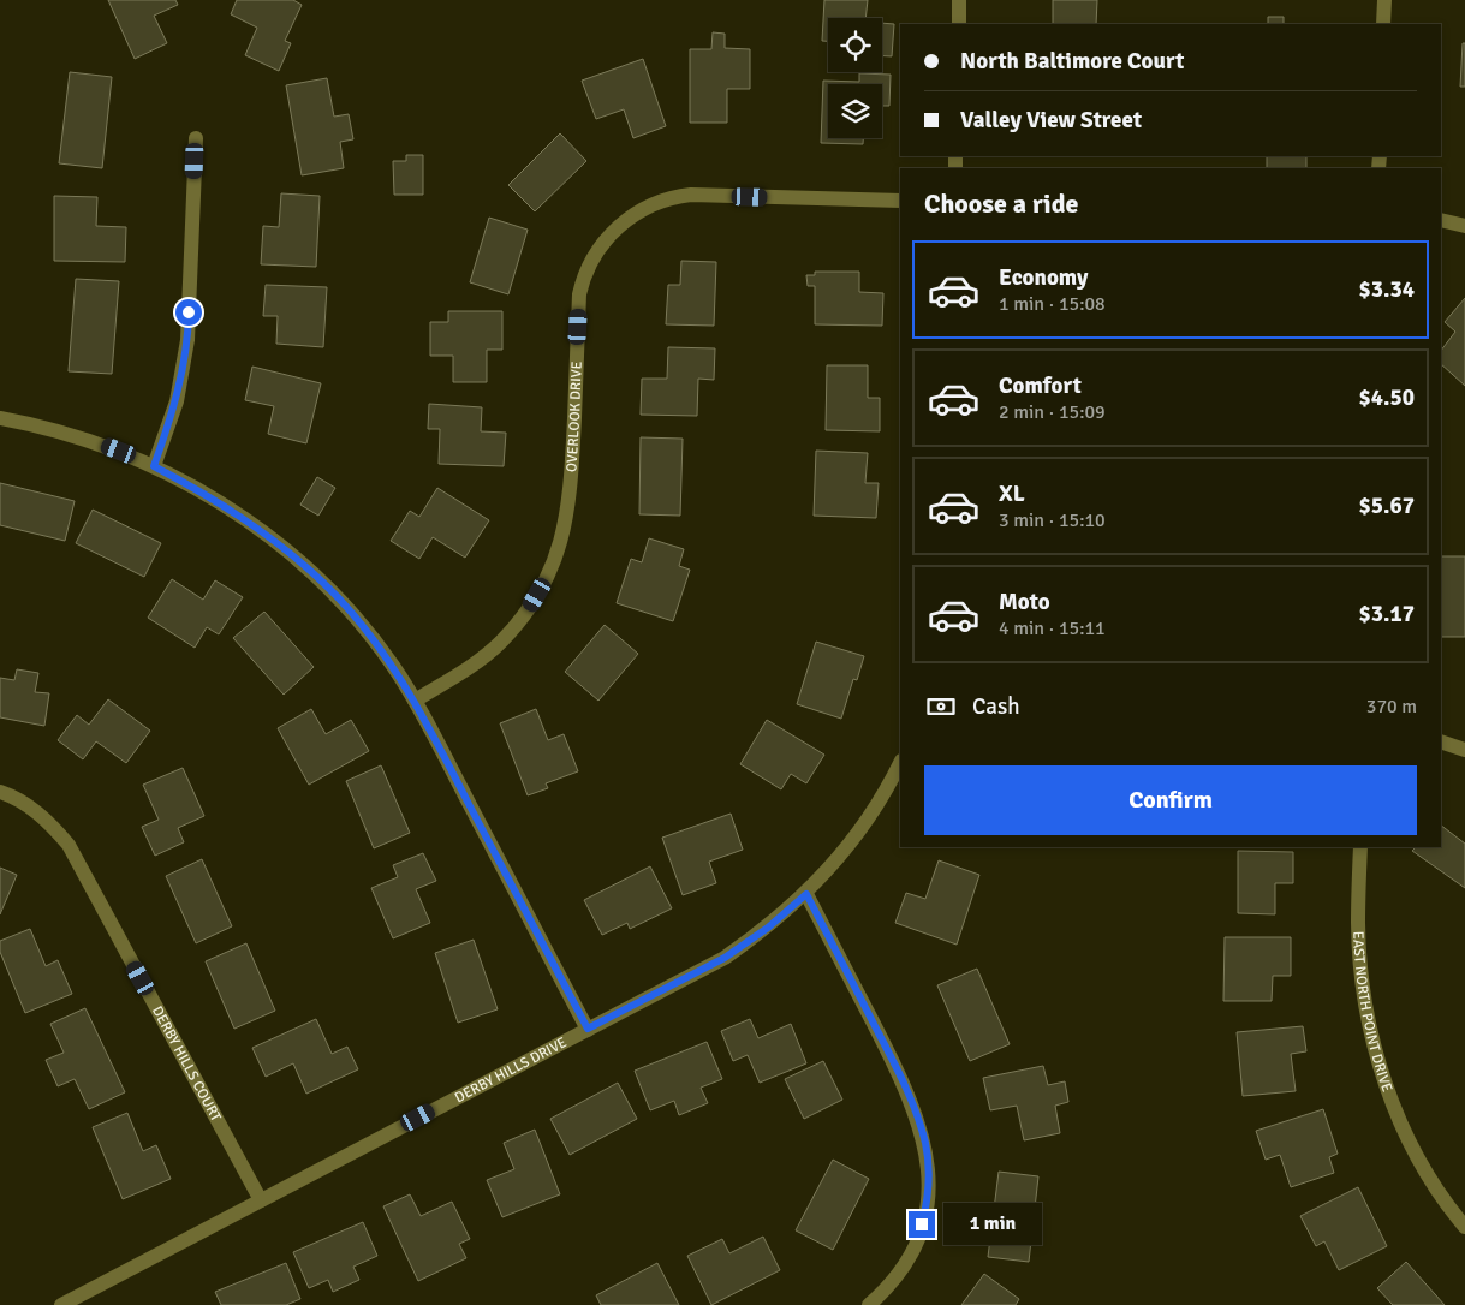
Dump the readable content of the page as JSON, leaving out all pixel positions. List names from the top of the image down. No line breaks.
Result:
{"streets":{"street":["OVERLOOK DRIVE","EAST NORTH POINT DRIVE","DERBY HILLS COURT","DERBY HILLS DRIVE"]},"crossings":[["DERBY HILLS COURT","DERBY HILLS DRIVE"]],"page":{"banner":["North Baltimore Court","Valley View Street"],"heading":"Choose a ride","list":[{"name":"Economy","note":"1 min · 15:08","value":"$3.34"},{"name":"Comfort","note":"2 min · 15:09","value":"$4.50"},{"name":"XL","note":"3 min · 15:10","value":"$5.67"},{"name":"Moto","note":"4 min · 15:11","value":"$3.17"}],"pay":["Cash","370 m"],"buttons":"Confirm","bubble":"1 min"}}
